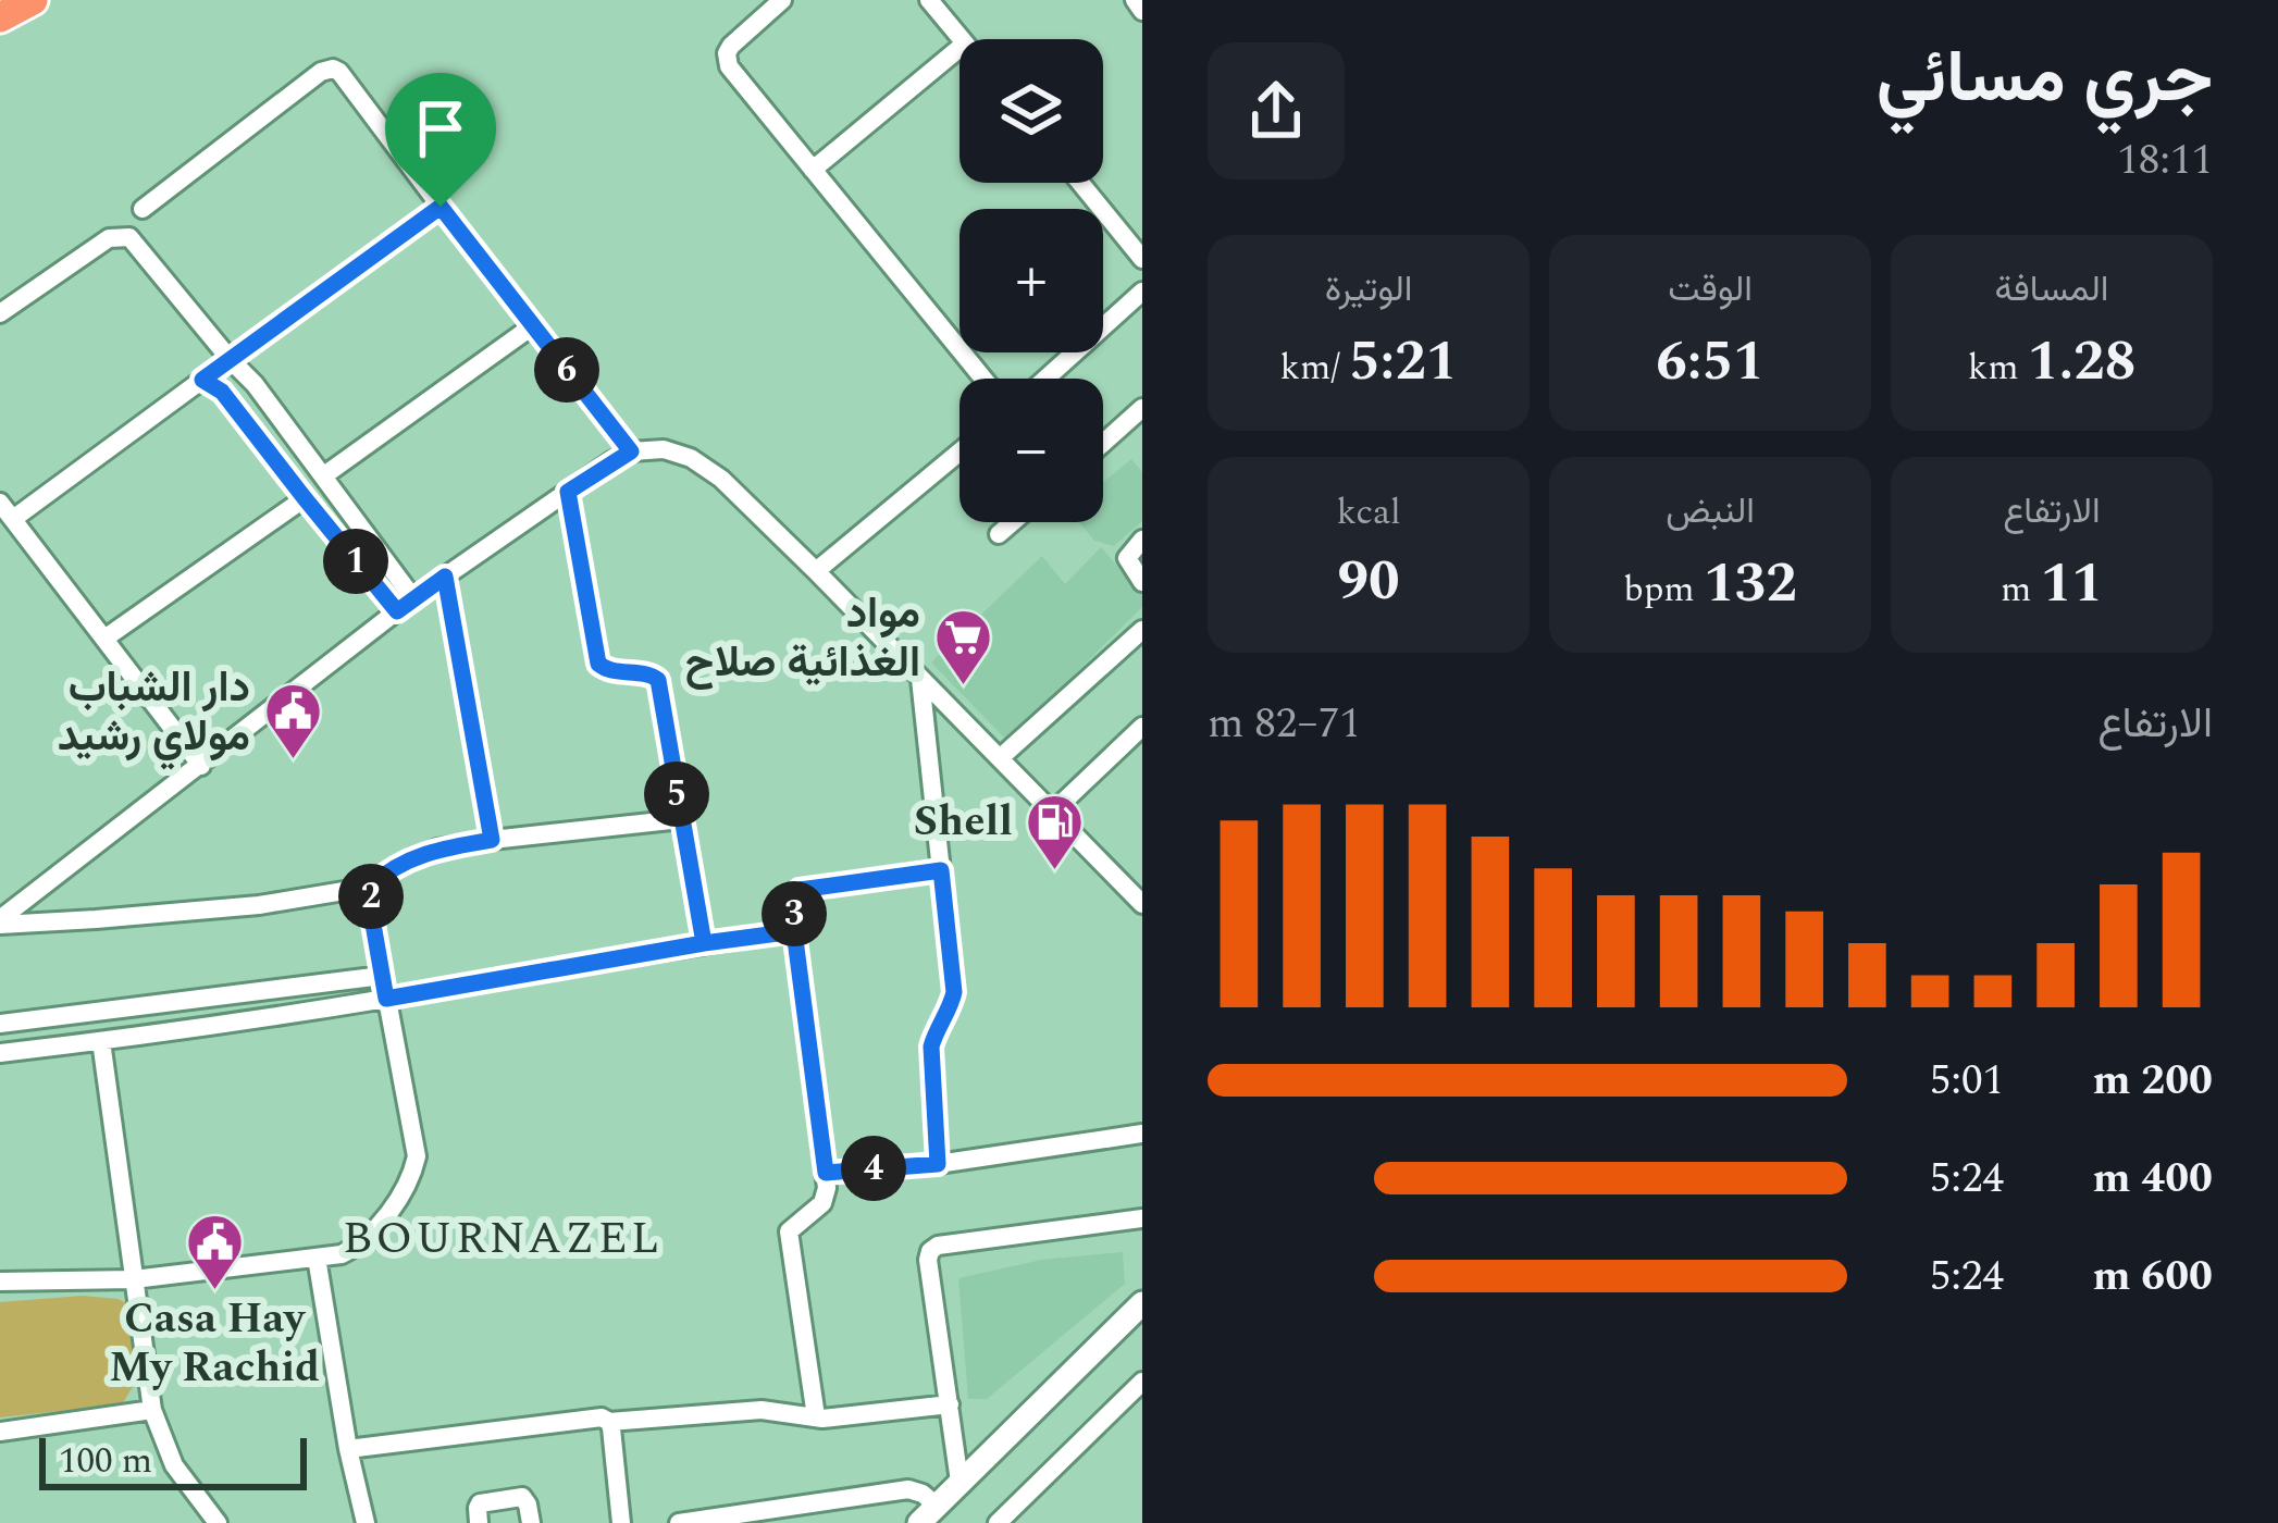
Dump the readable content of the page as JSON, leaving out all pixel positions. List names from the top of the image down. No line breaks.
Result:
{"districts":["BOURNAZEL"],"places":{"supermarket":["مواد الغذائية صلاح"],"public building":["دار الشباب مولاي رشيد","Casa Hay My Rachid"],"fuel station":["Shell"]},"scale_bar":"100 m","page":{"heading":["جري مسائي","18:11"],"map_buttons":["+","−"],"stats":[["المسافة","1.28 km"],["الوقت","6:51"],["الوتيرة","5:21 /km"],["الارتفاع","11 m"],["النبض","132 bpm"],["kcal","90"]],"pins":["6","1","5","2","3","4"],"chart":["الارتفاع","71–82 m"],"list":[{"name":"200 m","note":"5:01"},{"name":"400 m","note":"5:24"},{"name":"600 m","note":"5:24"}],"scale":"100 m"}}
